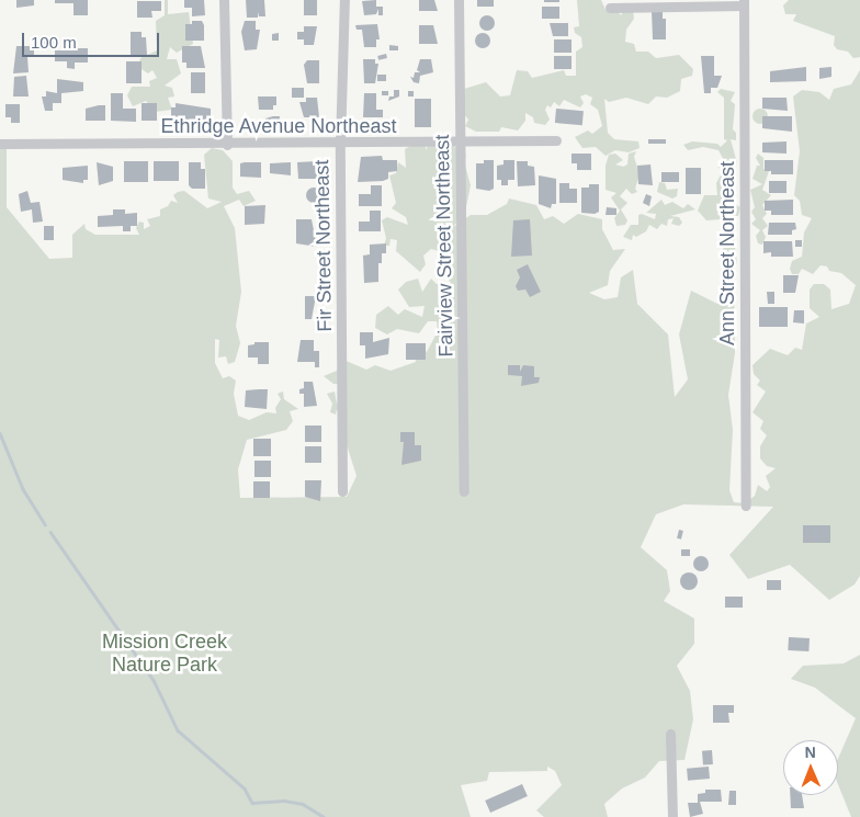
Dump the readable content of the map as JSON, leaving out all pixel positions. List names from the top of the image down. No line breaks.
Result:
{"streets":{"street":["Ethridge Avenue Northeast","Fir Street Northeast","Fairview Street Northeast","Ann Street Northeast"]},"crossings":[["Ethridge Avenue Northeast","Fir Street Northeast"],["Ethridge Avenue Northeast","Fairview Street Northeast"]],"parks":["Mission Creek Nature Park"],"scale_bar":"100 m","north":"top"}
